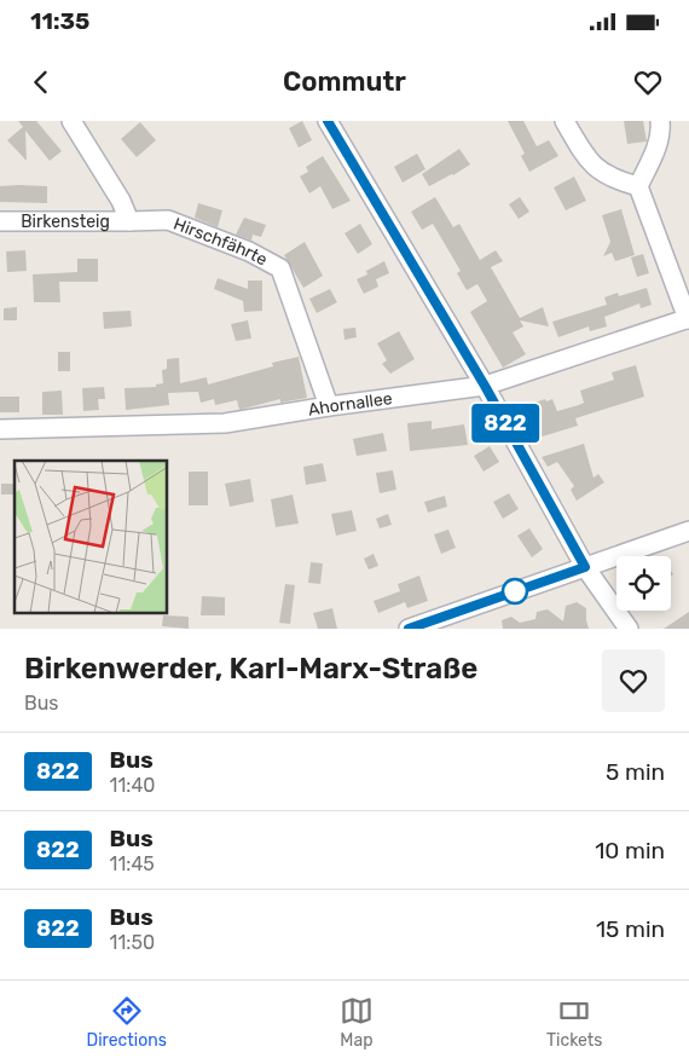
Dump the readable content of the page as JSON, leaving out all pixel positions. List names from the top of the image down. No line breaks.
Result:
{"streets":{"street":["Birkensteig","Hirschfährte","Ahornallee"]},"crossings":[["Birkensteig","Hirschfährte"],["Hirschfährte","Ahornallee"]],"lines":["bus line 822"],"page":{"status":"11:35","header":"Commutr","on_map":"822","heading":["Birkenwerder, Karl-Marx-Straße","Bus"],"list":[{"mark":"822","name":"Bus","note":"11:40","value":"5 min"},{"mark":"822","name":"Bus","note":"11:45","value":"10 min"},{"mark":"822","name":"Bus","note":"11:50","value":"15 min"}],"tabs":["Directions","Map","Tickets"]}}
